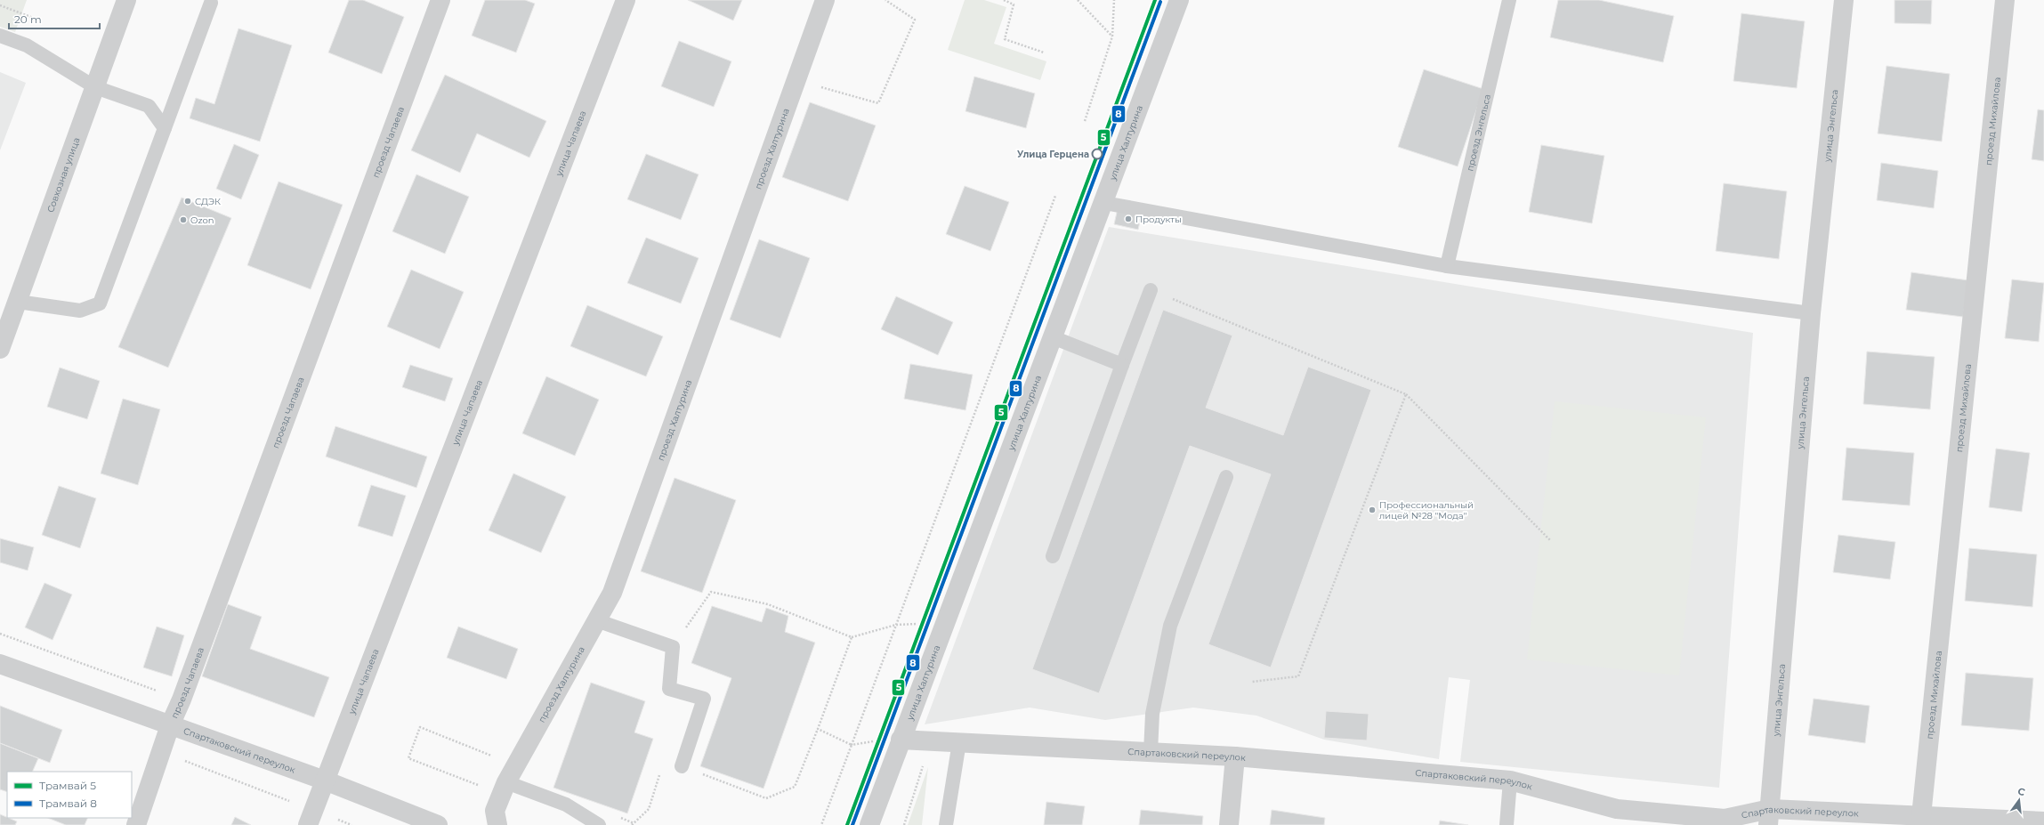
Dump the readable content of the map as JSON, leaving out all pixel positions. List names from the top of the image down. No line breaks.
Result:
{"streets":{"street":["проезд Михайлова","улица Энгельса","проезд Чапаева","улица Халтурина","улица Чапаева","проезд Халтурина","Совхозная улица","Спартаковский переулок"],"lane":["проезд Энгельса"]},"crossings":[["проезд Михайлова","Спартаковский переулок"],["улица Энгельса","Спартаковский переулок"],["проезд Чапаева","Спартаковский переулок"],["улица Халтурина","Спартаковский переулок"],["улица Чапаева","Спартаковский переулок"]],"places":["Улица Герцена","СДЭК","Продукты","Ozon","Профессиональный лицей №28 \"Мода\""],"lines":["tram line 5","tram line 8"],"legend":["Трамвай 5","Трамвай 8"],"scale_bar":"20 m","north":"top"}
